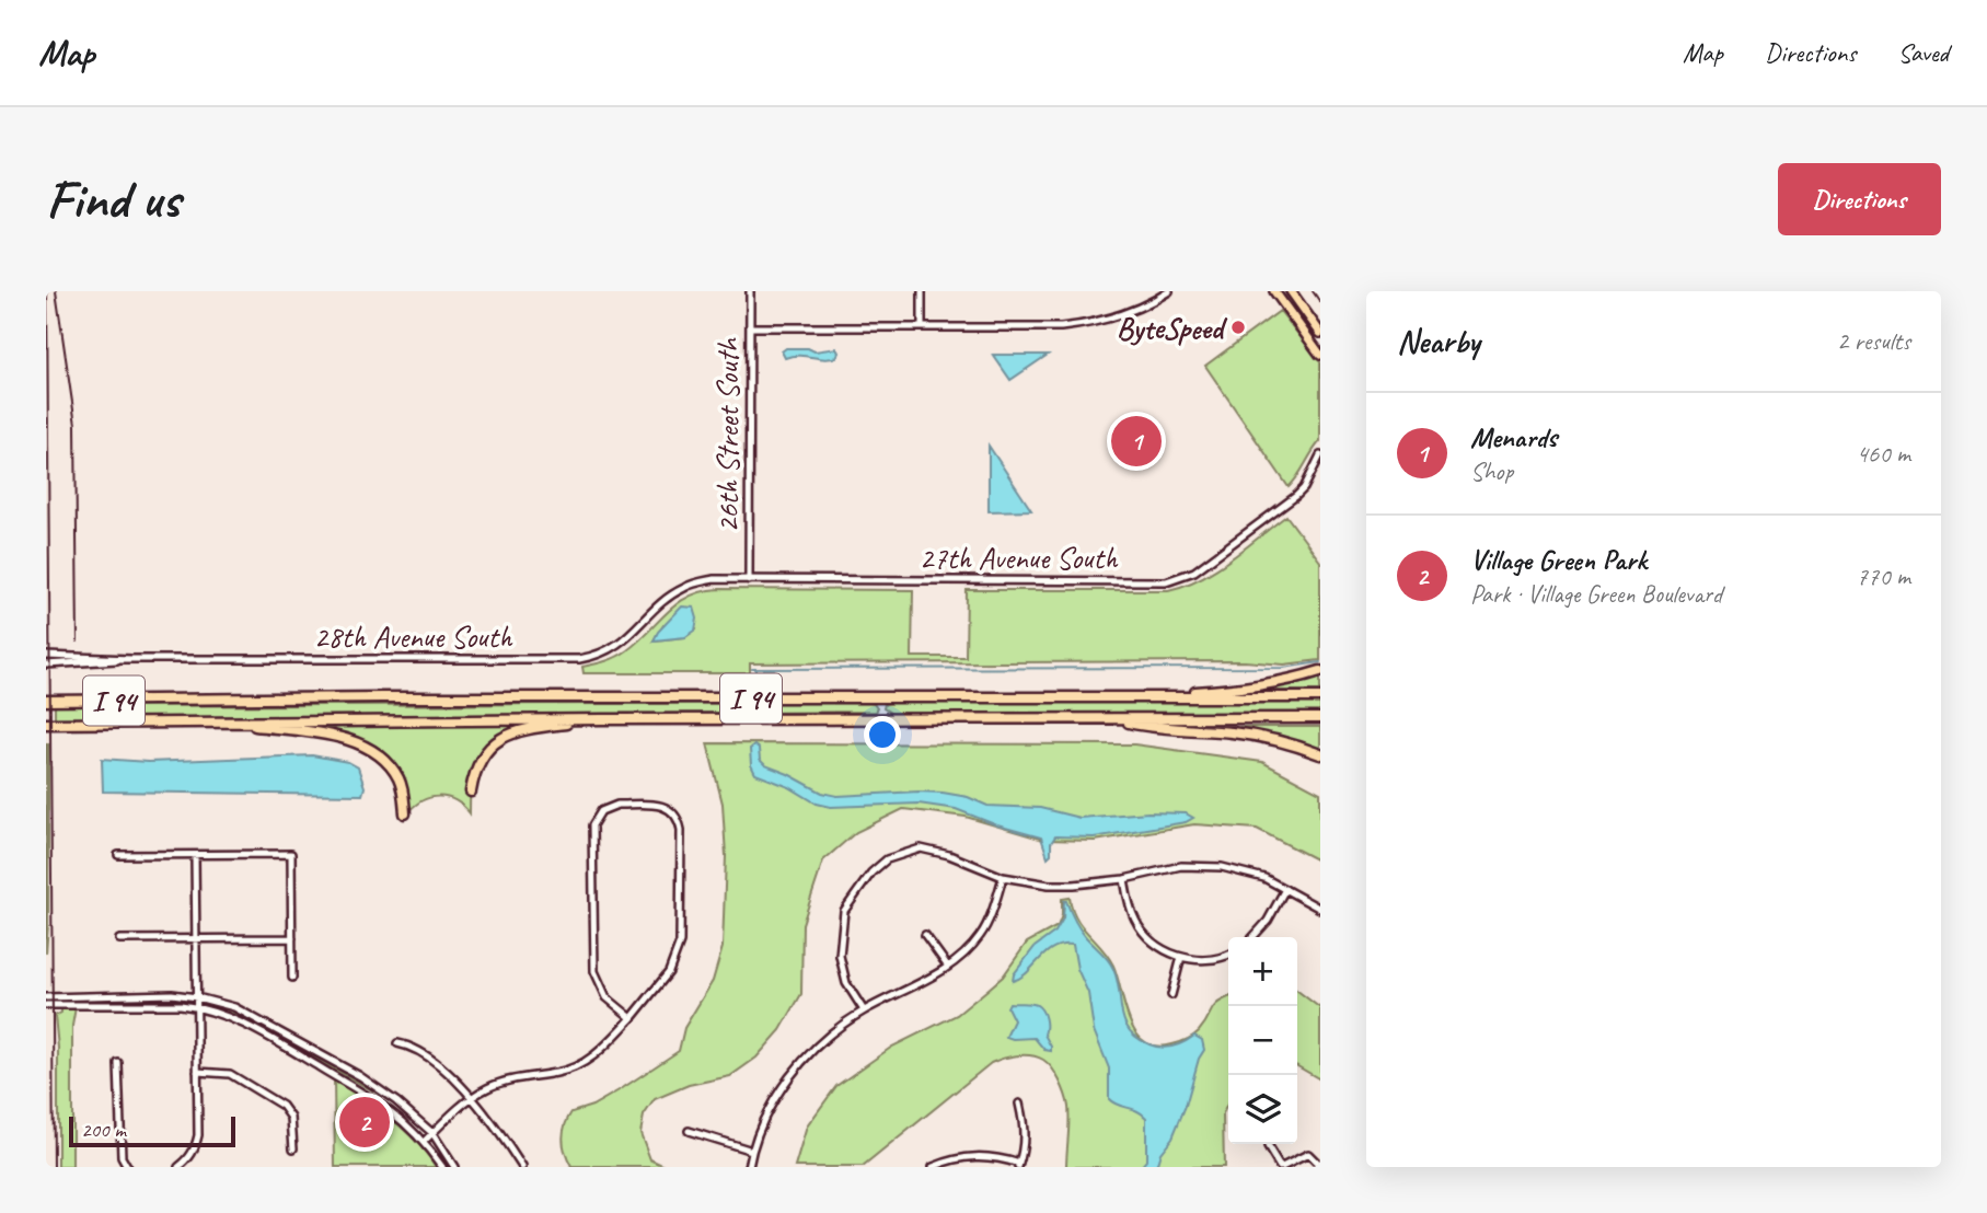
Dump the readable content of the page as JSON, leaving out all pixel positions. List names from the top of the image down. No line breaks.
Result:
{"streets":{"highway":["I 94"],"street":["26th Street South","27th Avenue South","28th Avenue South"]},"crossings":[["26th Street South","27th Avenue South"],["27th Avenue South","28th Avenue South"]],"places":["ByteSpeed"],"scale_bar":"200 m","page":{"header":"Map","nav":["Map","Directions","Saved"],"buttons":"Directions","title":"Find us","heading":["Nearby","2 results"],"list":[{"mark":"1","name":"Menards","note":"Shop","value":"460 m"},{"mark":"2","name":"Village Green Park","note":"Park · Village Green Boulevard","value":"770 m"}],"pins":["1","2"],"map_buttons":["+","−"],"scale":"200 m"}}
